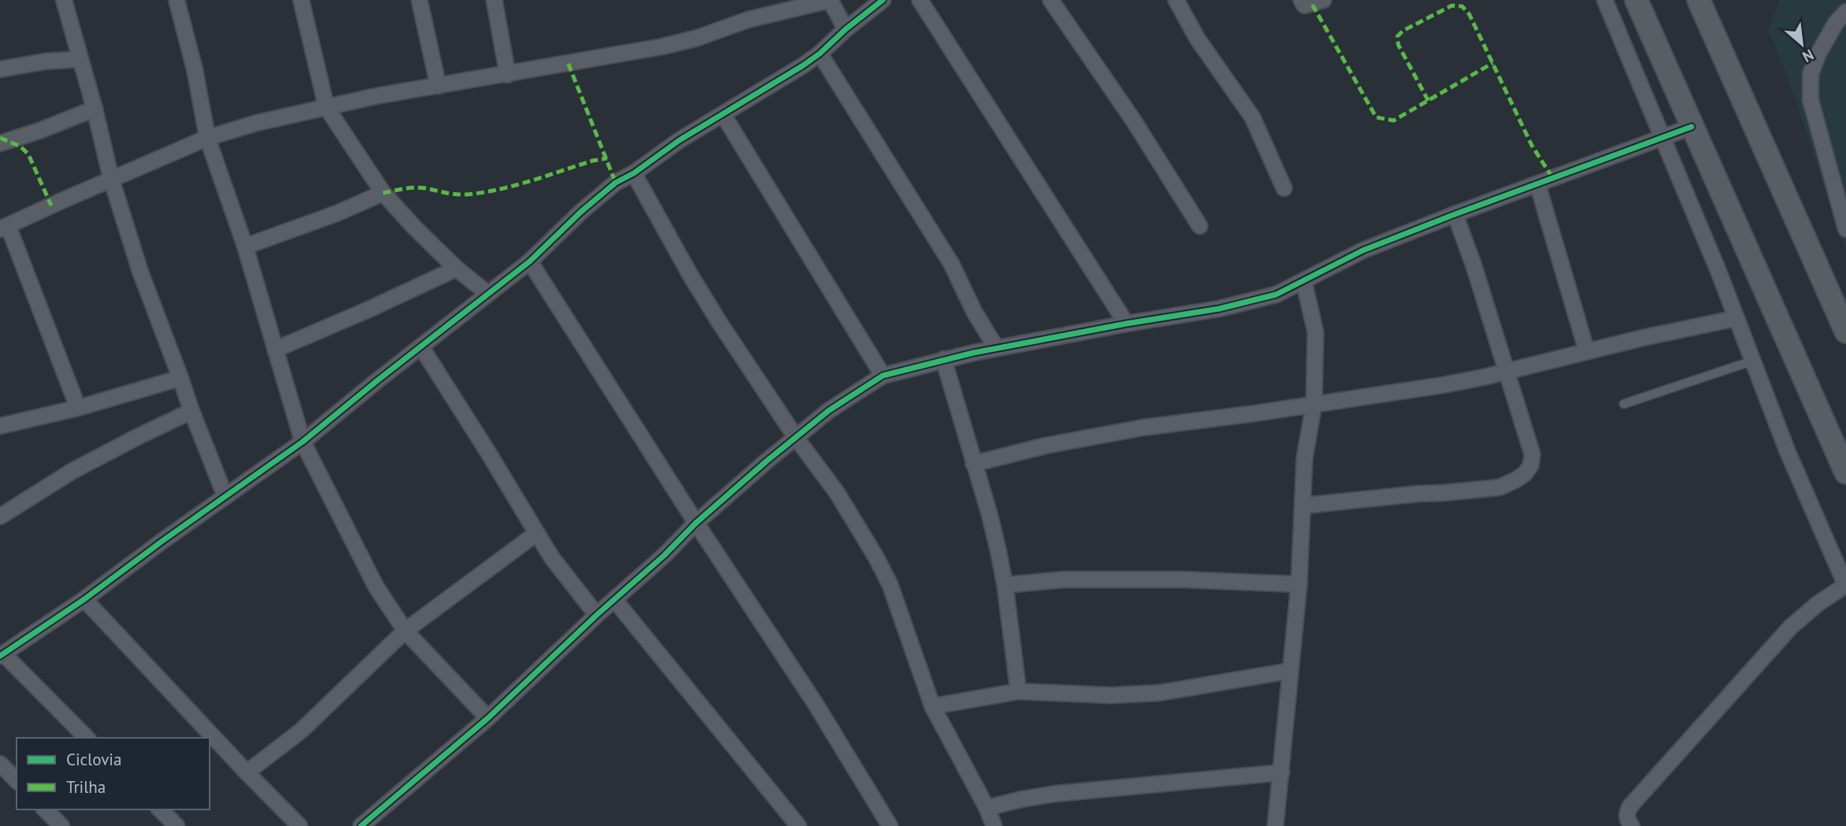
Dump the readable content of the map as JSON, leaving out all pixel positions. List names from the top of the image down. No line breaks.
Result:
{"legend":["Ciclovia","Trilha"],"north":"bottom right"}
